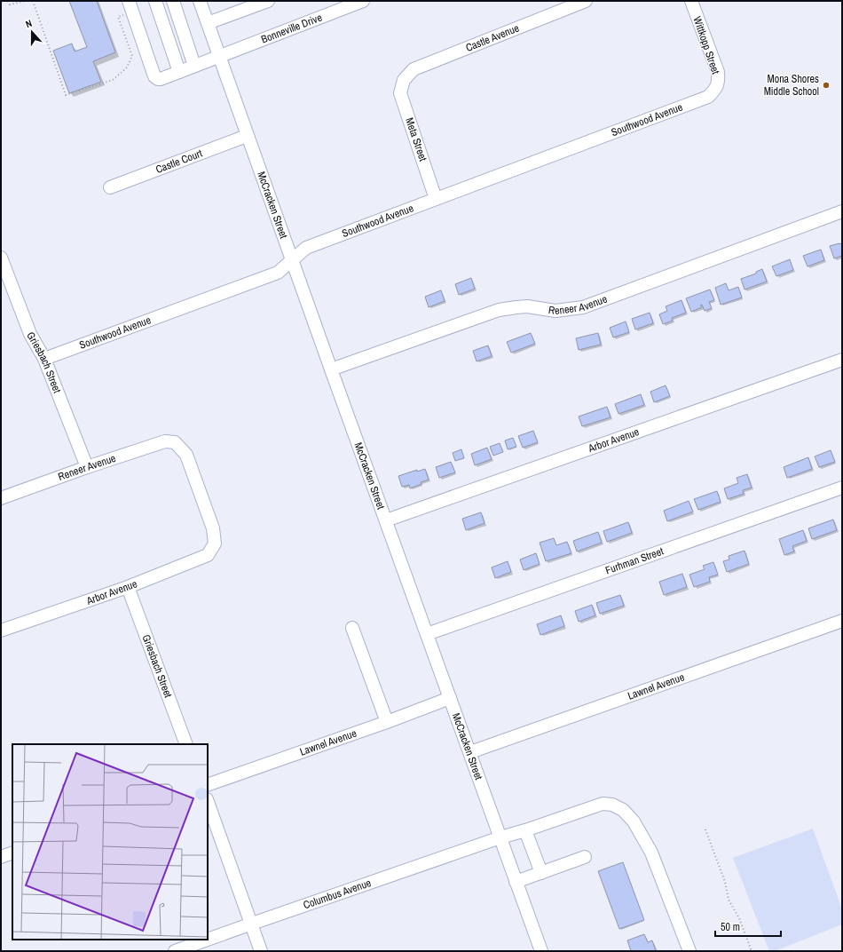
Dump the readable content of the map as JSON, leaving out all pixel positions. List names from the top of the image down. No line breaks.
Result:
{"streets":{"street":["Bonneville Drive","Castle Avenue","Wittkopp Street","Southwood Avenue","Meta Street","Castle Court","McCracken Street","Reneer Avenue","Griesbach Street","Arbor Avenue","Furhman Street","Lawnel Avenue","Columbus Avenue"]},"crossings":[["Bonneville Drive","McCracken Street"],["Castle Avenue","Meta Street"],["Wittkopp Street","Southwood Avenue"],["Southwood Avenue","Meta Street"],["Southwood Avenue","McCracken Street"],["Southwood Avenue","Griesbach Street"],["Castle Court","McCracken Street"],["McCracken Street","Reneer Avenue"],["McCracken Street","Arbor Avenue"],["McCracken Street","Furhman Street"],["McCracken Street","Lawnel Avenue"],["McCracken Street","Columbus Avenue"],["Reneer Avenue","Griesbach Street"],["Reneer Avenue","Arbor Avenue"],["Griesbach Street","Arbor Avenue"]],"places":["Mona Shores Middle School"],"scale_bar":"50 m","north":"top"}
